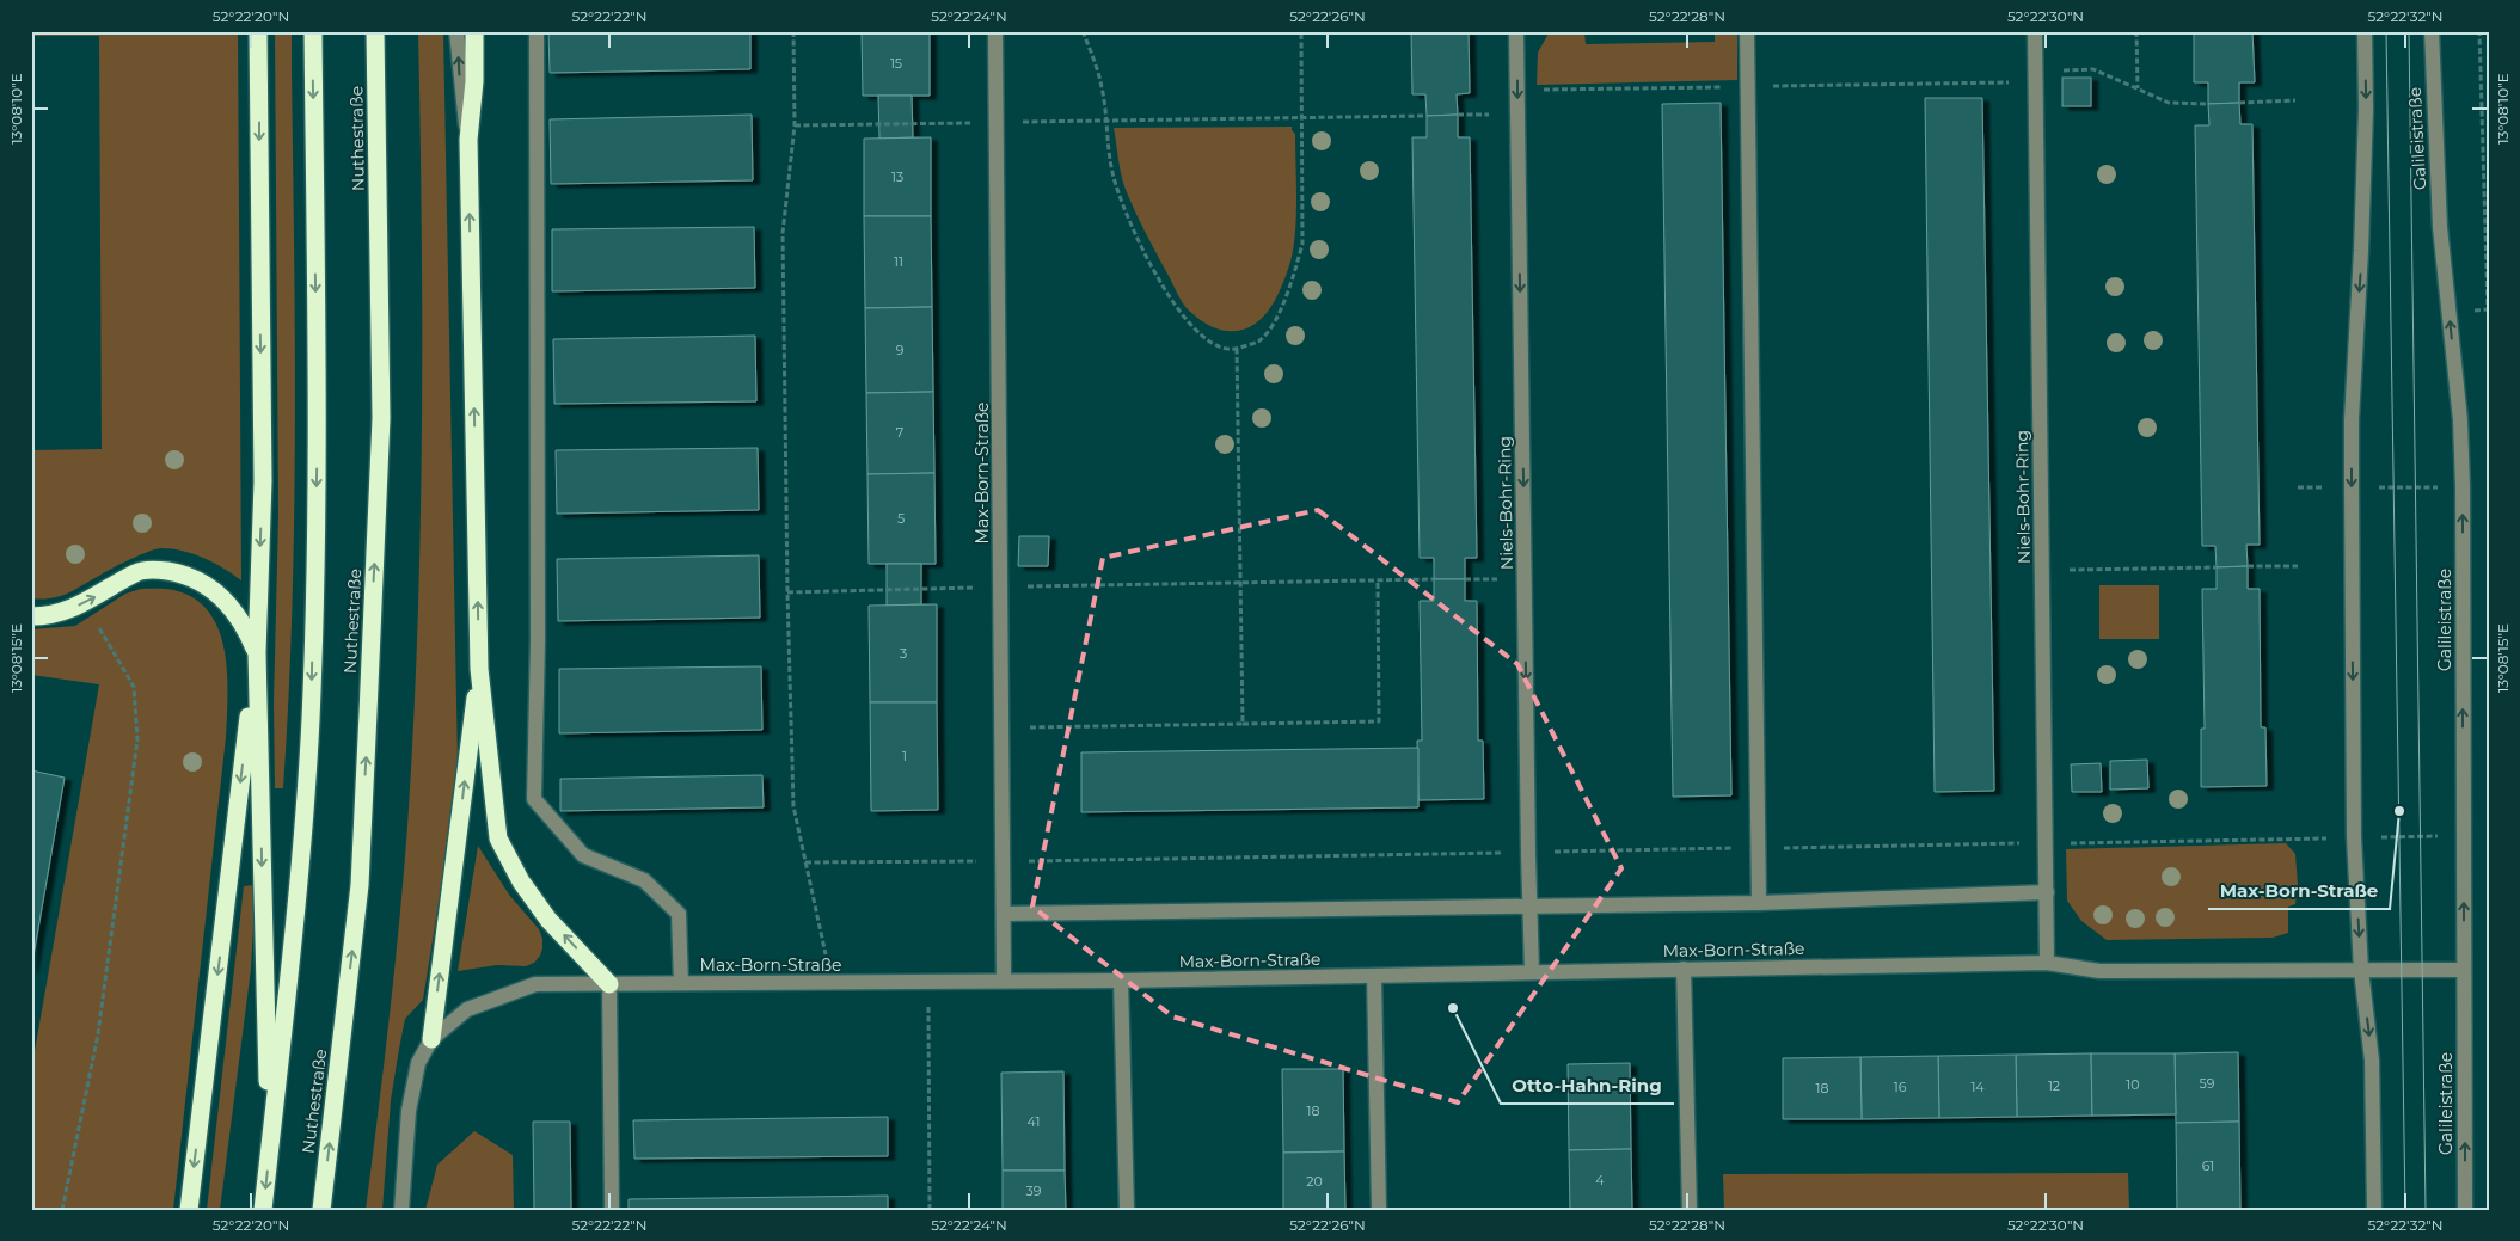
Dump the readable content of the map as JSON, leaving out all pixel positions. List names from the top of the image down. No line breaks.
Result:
{"streets":{"highway":["Nuthestraße"],"street":["Galileistraße","Max-Born-Straße","Niels-Bohr-Ring"]},"crossings":[["Galileistraße","Max-Born-Straße"],["Max-Born-Straße","Niels-Bohr-Ring"]],"one_way":["Niels-Bohr-Ring"],"places":["Max-Born-Straße","Otto-Hahn-Ring"],"house_numbers":["15","13","11","9","7","5","3","1","59","10","12","16","14","18","18","41","61","4","20","39"],"coordinates":["52°22'20\"N","52°22'22\"N","52°22'24\"N","52°22'26\"N","52°22'28\"N","52°22'30\"N","52°22'32\"N","13°08'10\"E","13°08'15\"E"]}
